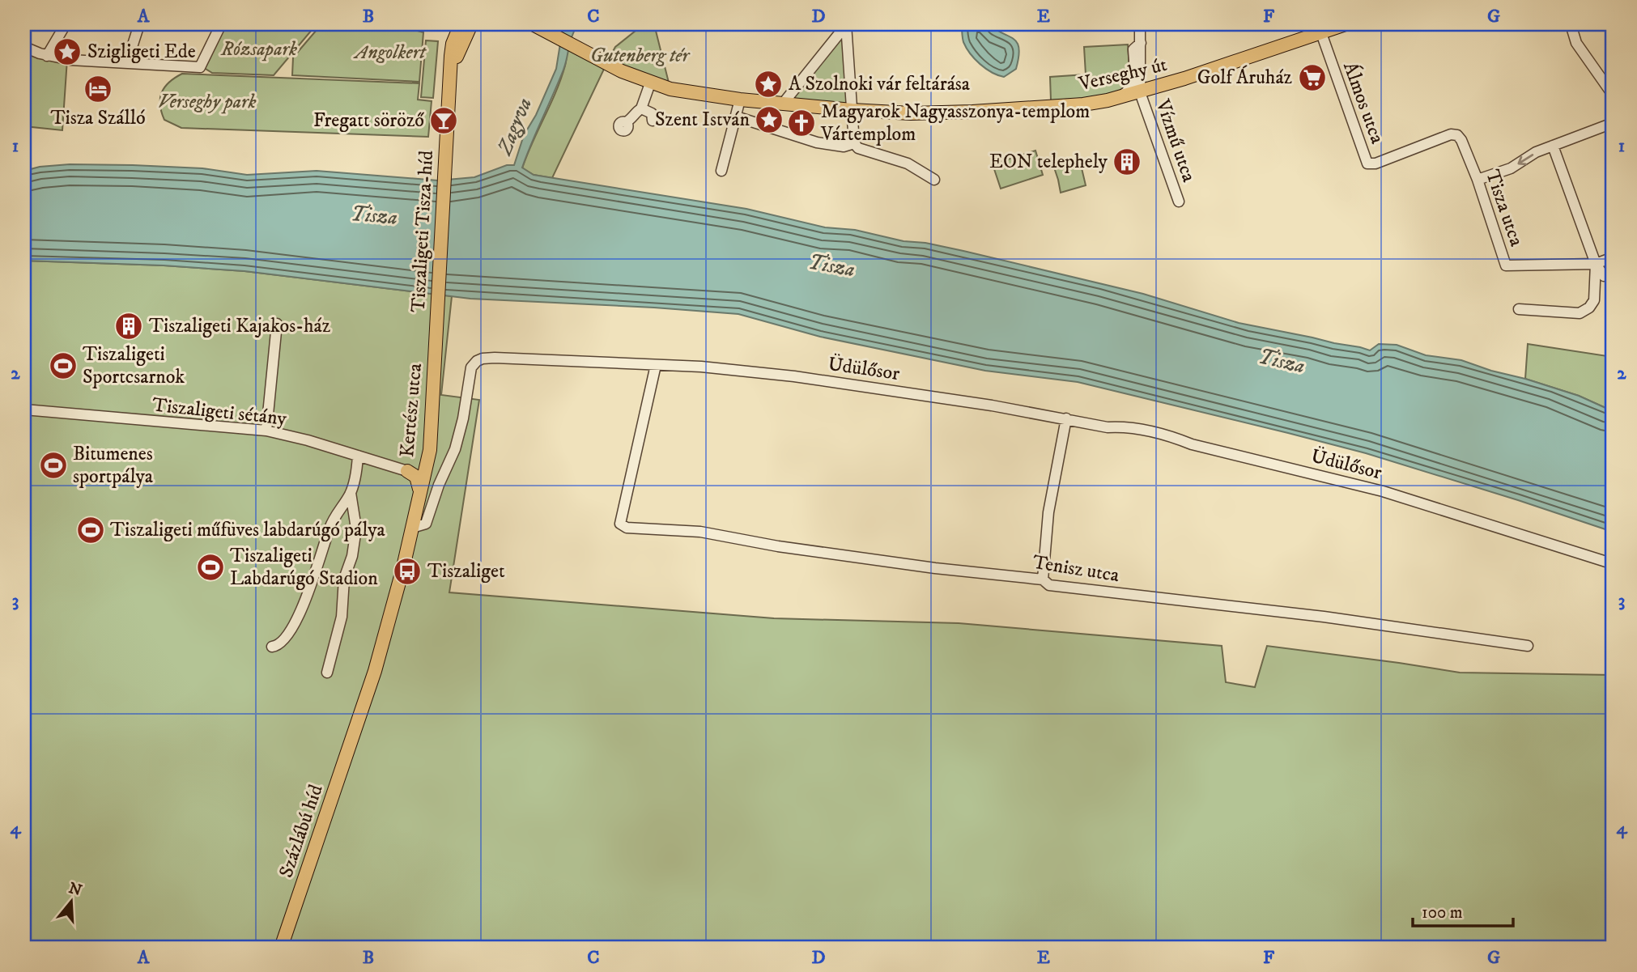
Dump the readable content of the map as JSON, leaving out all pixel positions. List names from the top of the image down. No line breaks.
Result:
{"streets":{"main road":["Verseghy út","Tiszaligeti Tisza-híd","Kertész utca","Százlábú híd"],"street":["Álmos utca","Vízmű utca","Tisza utca","Üdülősor","Tiszaligeti sétány","Tenisz utca"]},"crossings":[["Verseghy út","Álmos utca"],["Verseghy út","Vízmű utca"],["Álmos utca","Tisza utca"],["Tiszaligeti Tisza-híd","Kertész utca"],["Üdülősor","Kertész utca"],["Üdülősor","Tenisz utca"],["Kertész utca","Százlábú híd"]],"water":["Zagyva","Tisza"],"parks":["Rózsapark","Angolkert","Gutenberg tér","Verseghy park"],"places":{"place":["Szigligeti Ede","A Szolnoki vár feltárása","Szent István"],"supermarket":["Golf Áruház"],"hotel":["Tisza Szálló"],"bar":["Fregatt söröző"],"church":["Magyarok Nagyasszonya-templom Vártemplom"],"building":["EON telephely","Tiszaligeti Kajakos-ház"],"sports":["Tiszaligeti Sportcsarnok","Bitumenes sportpálya","Tiszaligeti műfüves labdarúgó pálya","Tiszaligeti Labdarúgó Stadion"],"bus stop":["Tiszaliget"]},"scale_bar":"100 m","north":"top","grid":{"columns":["A","B","C","D","E","F","G"],"rows":["1","2","3","4"]}}
